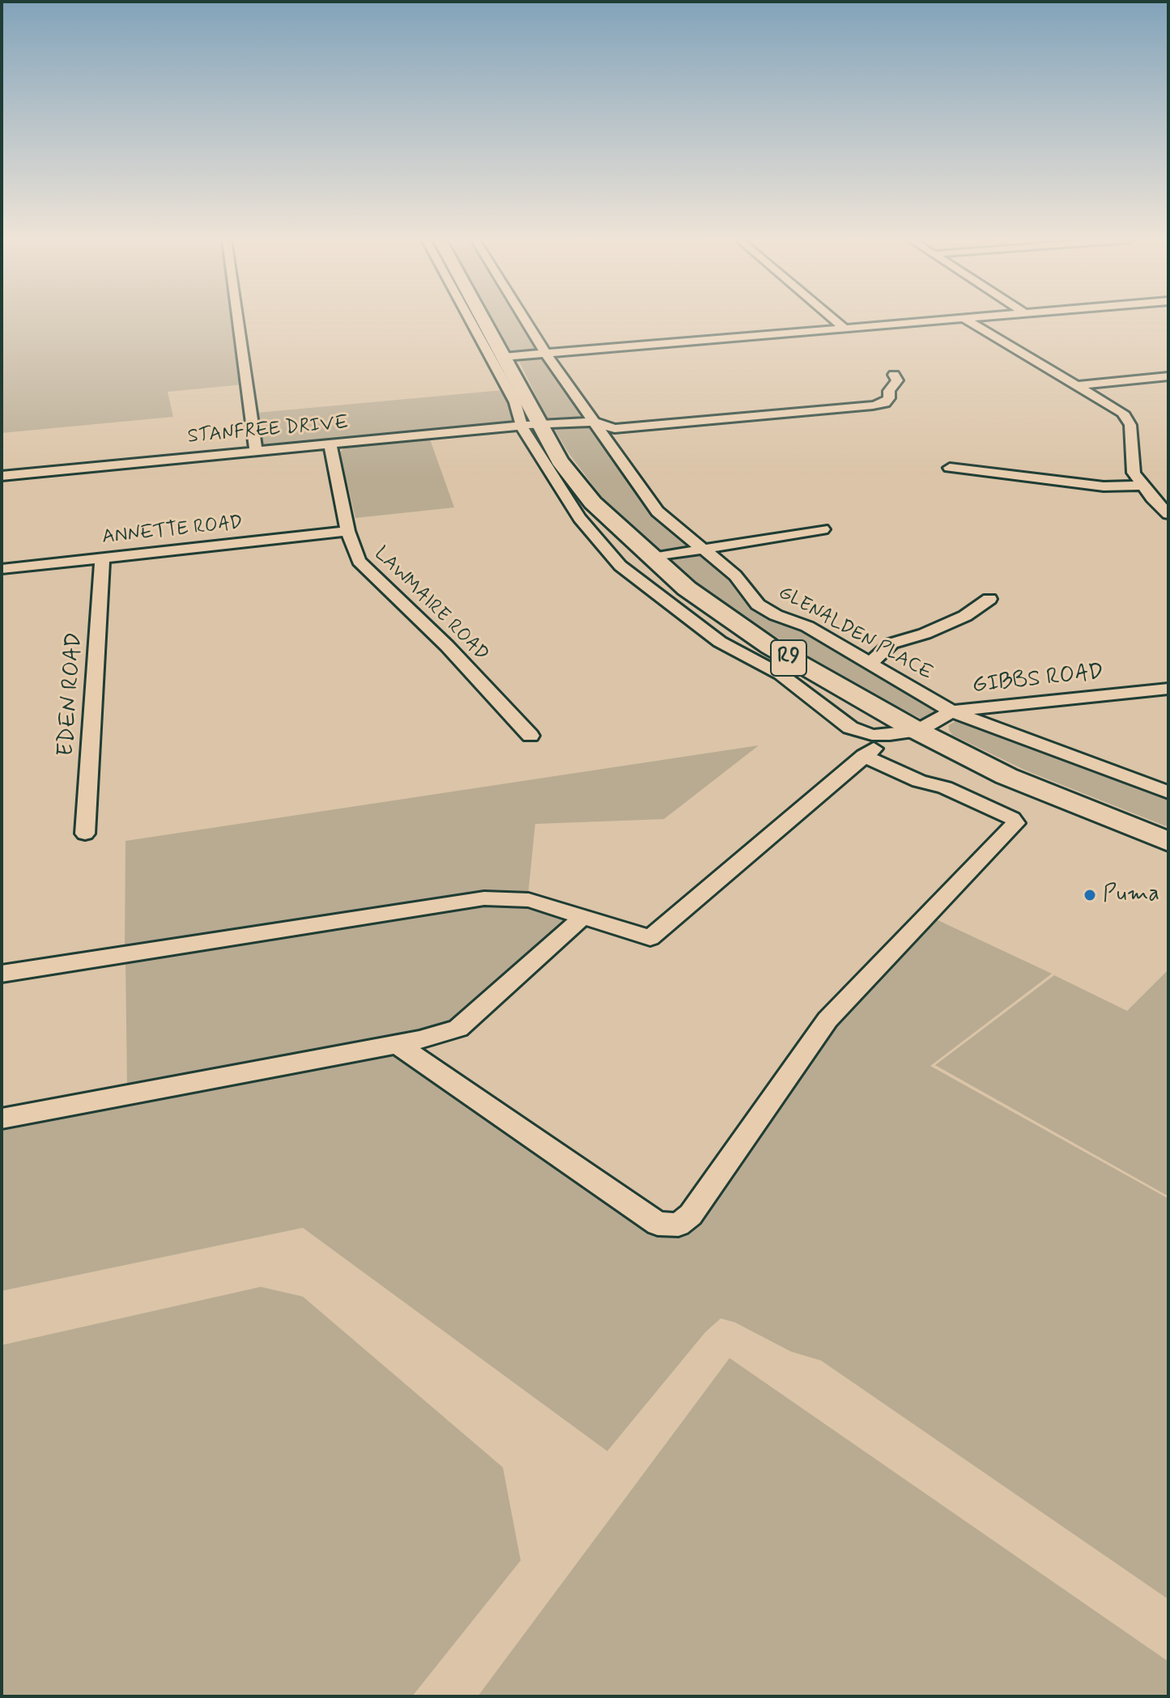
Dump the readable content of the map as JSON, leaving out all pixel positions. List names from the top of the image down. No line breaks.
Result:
{"streets":{"highway":["R9"],"street":["STANFREE DRIVE","ANNETTE ROAD","LAWMAIRE ROAD","GLENALDEN PLACE","GIBBS ROAD","EDEN ROAD"]},"crossings":[["STANFREE DRIVE","LAWMAIRE ROAD"],["STANFREE DRIVE","GLENALDEN PLACE"],["STANFREE DRIVE","R9"],["ANNETTE ROAD","LAWMAIRE ROAD"],["ANNETTE ROAD","EDEN ROAD"],["GLENALDEN PLACE","GIBBS ROAD"],["R9","GIBBS ROAD"]],"places":["Puma"]}
